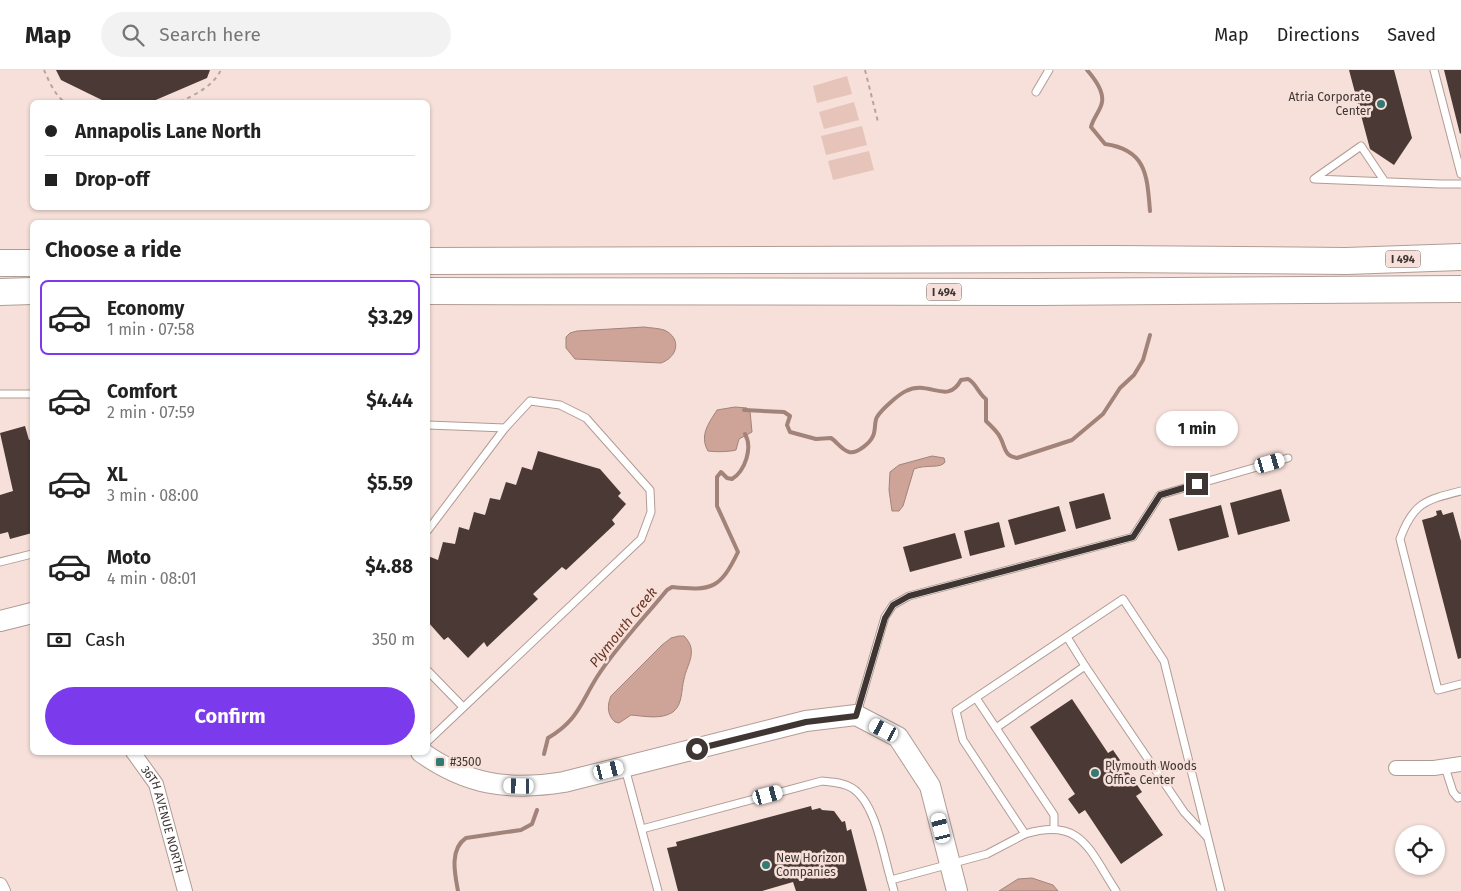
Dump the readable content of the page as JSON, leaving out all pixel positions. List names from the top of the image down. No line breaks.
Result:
{"streets":{"highway":["I 494"],"street":["36TH AVENUE NORTH"]},"water":["Plymouth Creek"],"places":{"other":["Atria Corporate Center","Plymouth Woods Office Center","New Horizon Companies"],"transit":["#3500"]},"page":{"header":"Map","search":"Search here","nav":["Map","Directions","Saved"],"banner":["Annapolis Lane North","Drop-off"],"heading":"Choose a ride","list":[{"name":"Economy","note":"1 min · 07:58","value":"$3.29"},{"name":"Comfort","note":"2 min · 07:59","value":"$4.44"},{"name":"XL","note":"3 min · 08:00","value":"$5.59"},{"name":"Moto","note":"4 min · 08:01","value":"$4.88"}],"bubble":"1 min","pay":["Cash","350 m"],"buttons":"Confirm"}}
